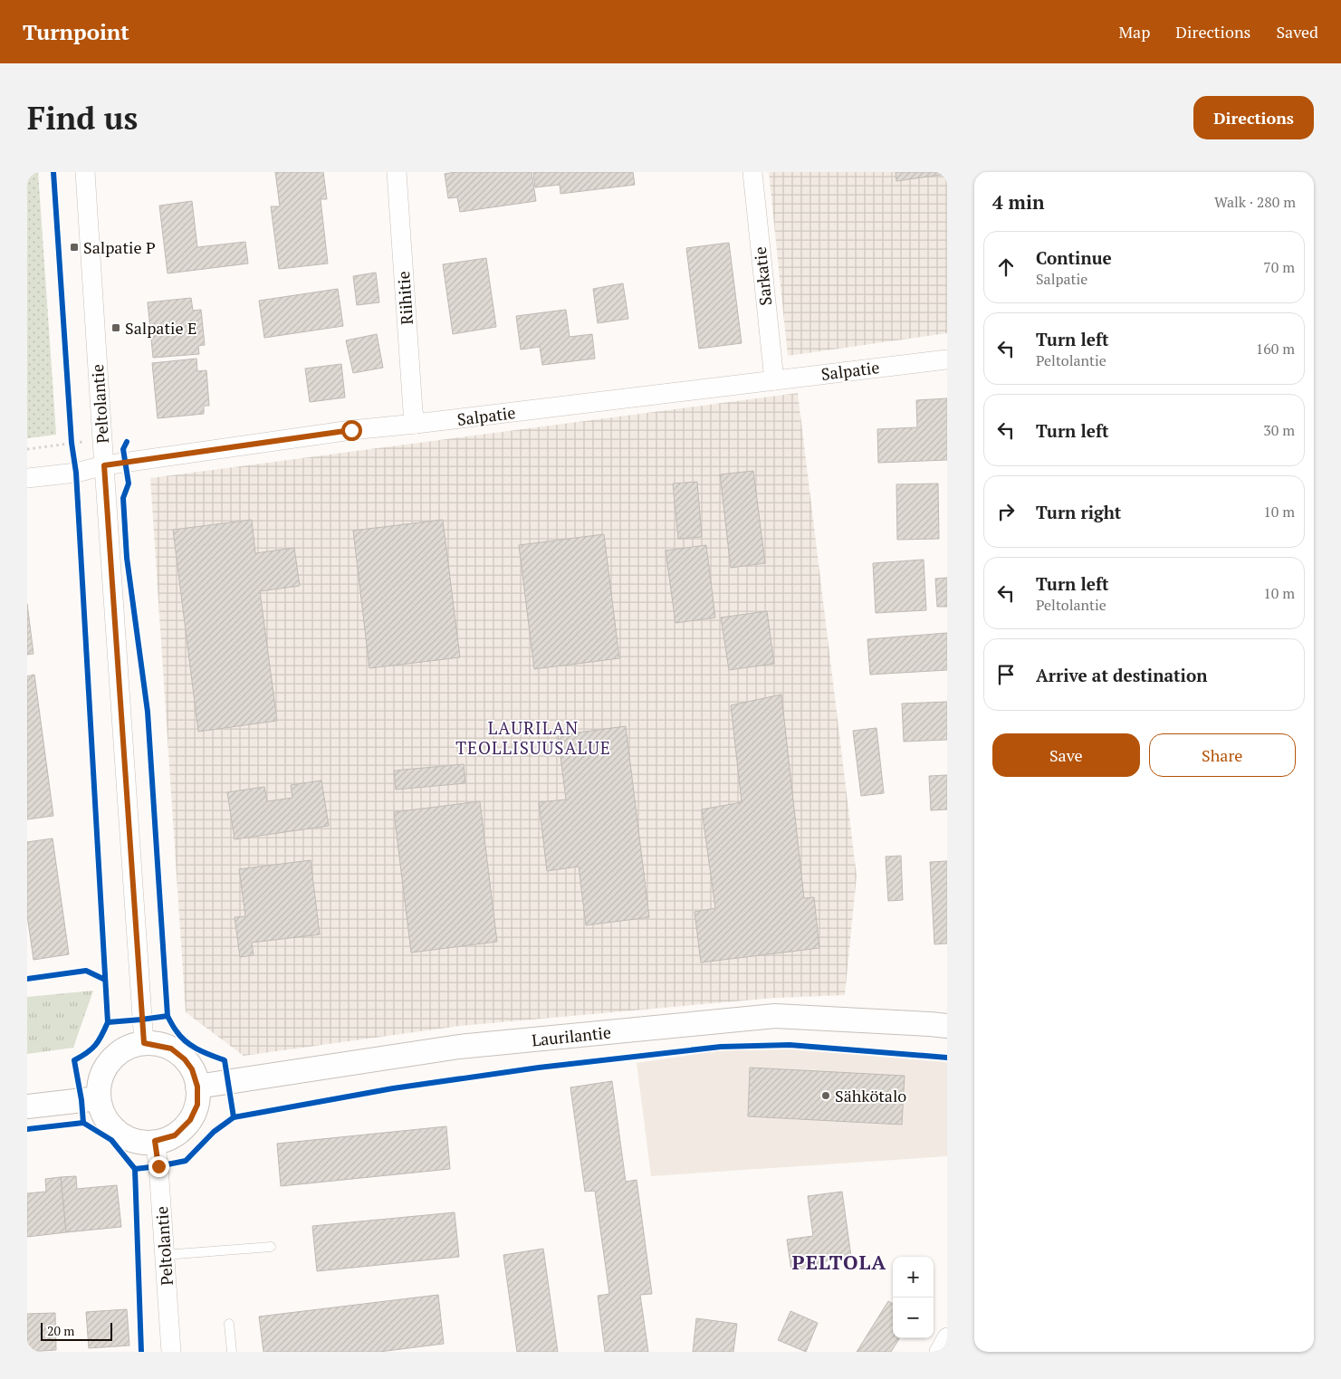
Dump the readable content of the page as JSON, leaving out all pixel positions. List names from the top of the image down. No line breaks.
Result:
{"streets":{"street":["Sarkatie","Riihitie","Salpatie","Peltolantie","Laurilantie"]},"crossings":[["Sarkatie","Salpatie"],["Riihitie","Salpatie"],["Salpatie","Peltolantie"],["Peltolantie","Laurilantie"]],"districts":["LAURILAN TEOLLISUUSALUE","PELTOLA"],"places":{"transit":["Salpatie P","Salpatie E"],"other":["Sähkötalo"]},"scale_bar":"20 m","page":{"header":"Turnpoint","nav":["Map","Directions","Saved"],"buttons":["Directions",["Save","Share"]],"title":"Find us","heading":["4 min","Walk · 280 m"],"list":[["Continue","Salpatie","70 m"],["Turn left","Peltolantie","160 m"],["Turn left","30 m"],["Turn right","10 m"],["Turn left","Peltolantie","10 m"],"Arrive at destination"],"map_buttons":["+","−"],"scale":"20 m"}}
